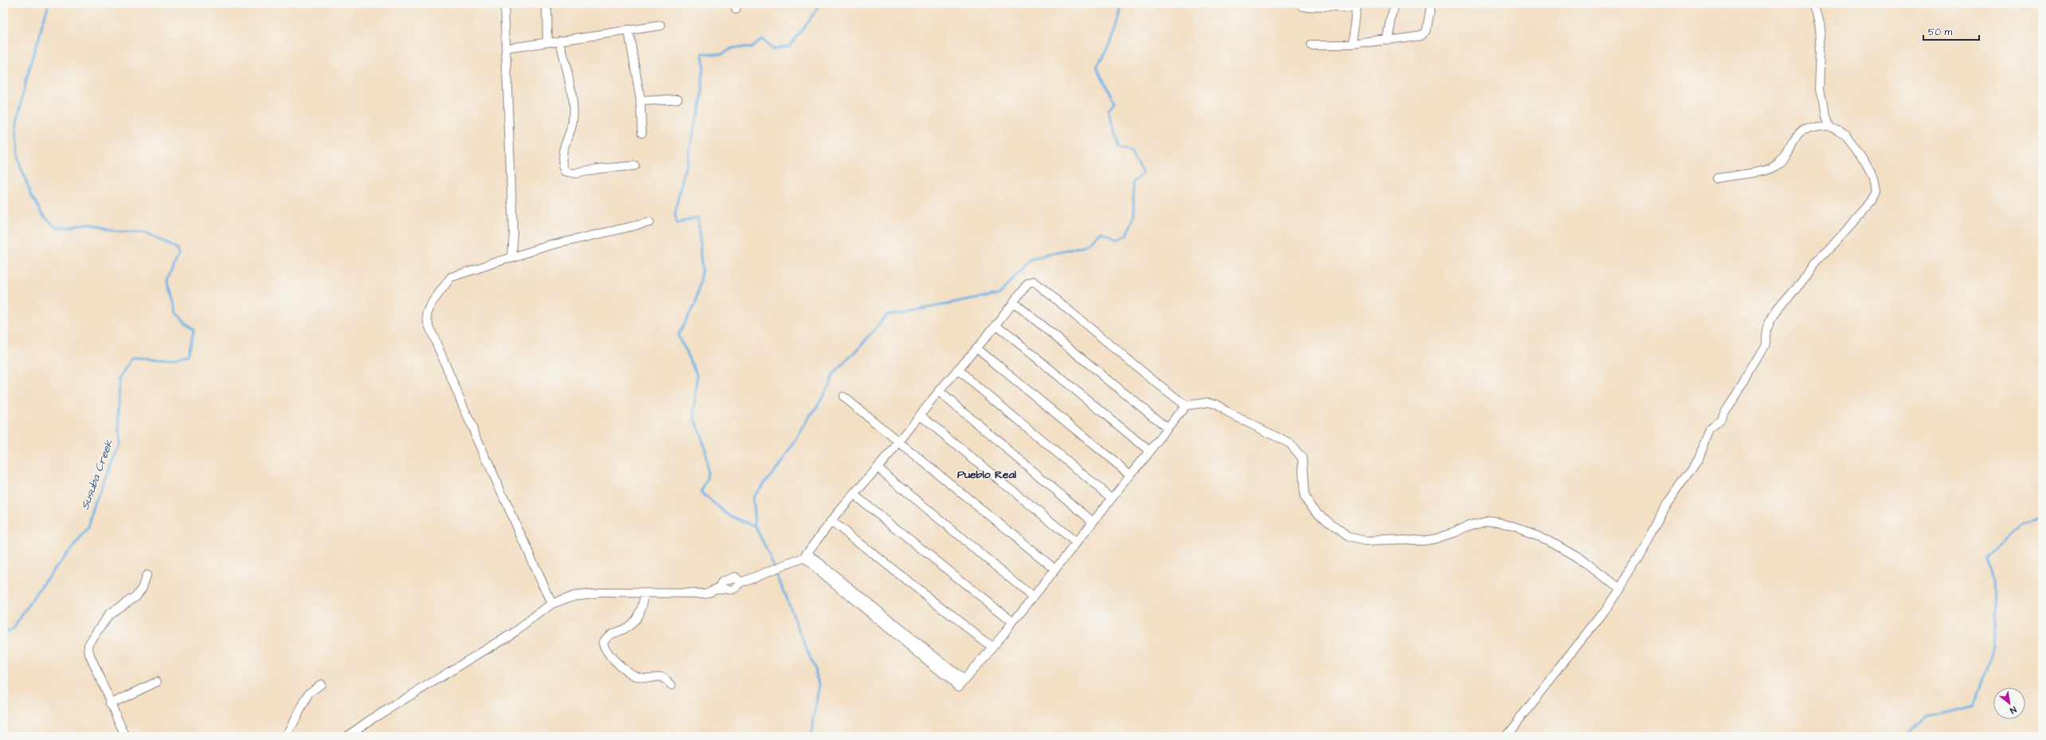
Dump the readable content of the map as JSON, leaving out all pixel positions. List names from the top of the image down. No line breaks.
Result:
{"districts":["Pueblo Real"],"water":["Susuba Creek"],"scale_bar":"50 m","north":"bottom right"}
